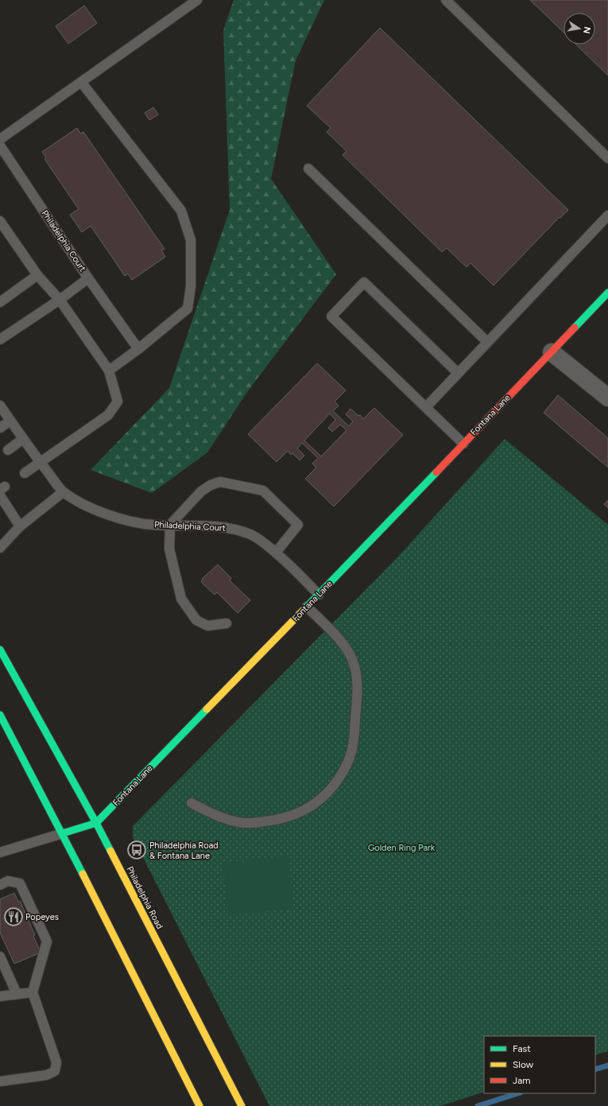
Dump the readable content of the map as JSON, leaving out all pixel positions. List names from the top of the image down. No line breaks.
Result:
{"streets":{"main road":["Fontana Lane","Philadelphia Road"],"lane":["Philadelphia Court"]},"crossings":[["Philadelphia Court","Fontana Lane"],["Fontana Lane","Philadelphia Road"]],"parks":["Golden Ring Park"],"places":{"bus stop":["Philadelphia Road & Fontana Lane"],"restaurant":["Popeyes"]},"legend":["Fast","Slow","Jam"],"north":"right"}
